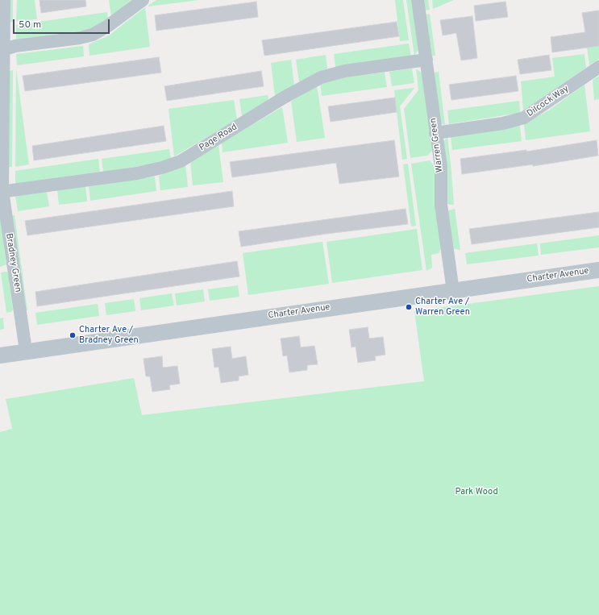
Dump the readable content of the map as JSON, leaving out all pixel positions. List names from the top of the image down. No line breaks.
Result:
{"streets":{"street":["Dilcock Way","Page Road","Warren Green","Bradney Green","Charter Avenue"]},"crossings":[["Dilcock Way","Warren Green"],["Page Road","Warren Green"],["Page Road","Bradney Green"],["Warren Green","Charter Avenue"],["Bradney Green","Charter Avenue"]],"parks":["Park Wood"],"places":["Charter Ave / Warren Green","Charter Ave / Bradney Green"],"scale_bar":"50 m"}
